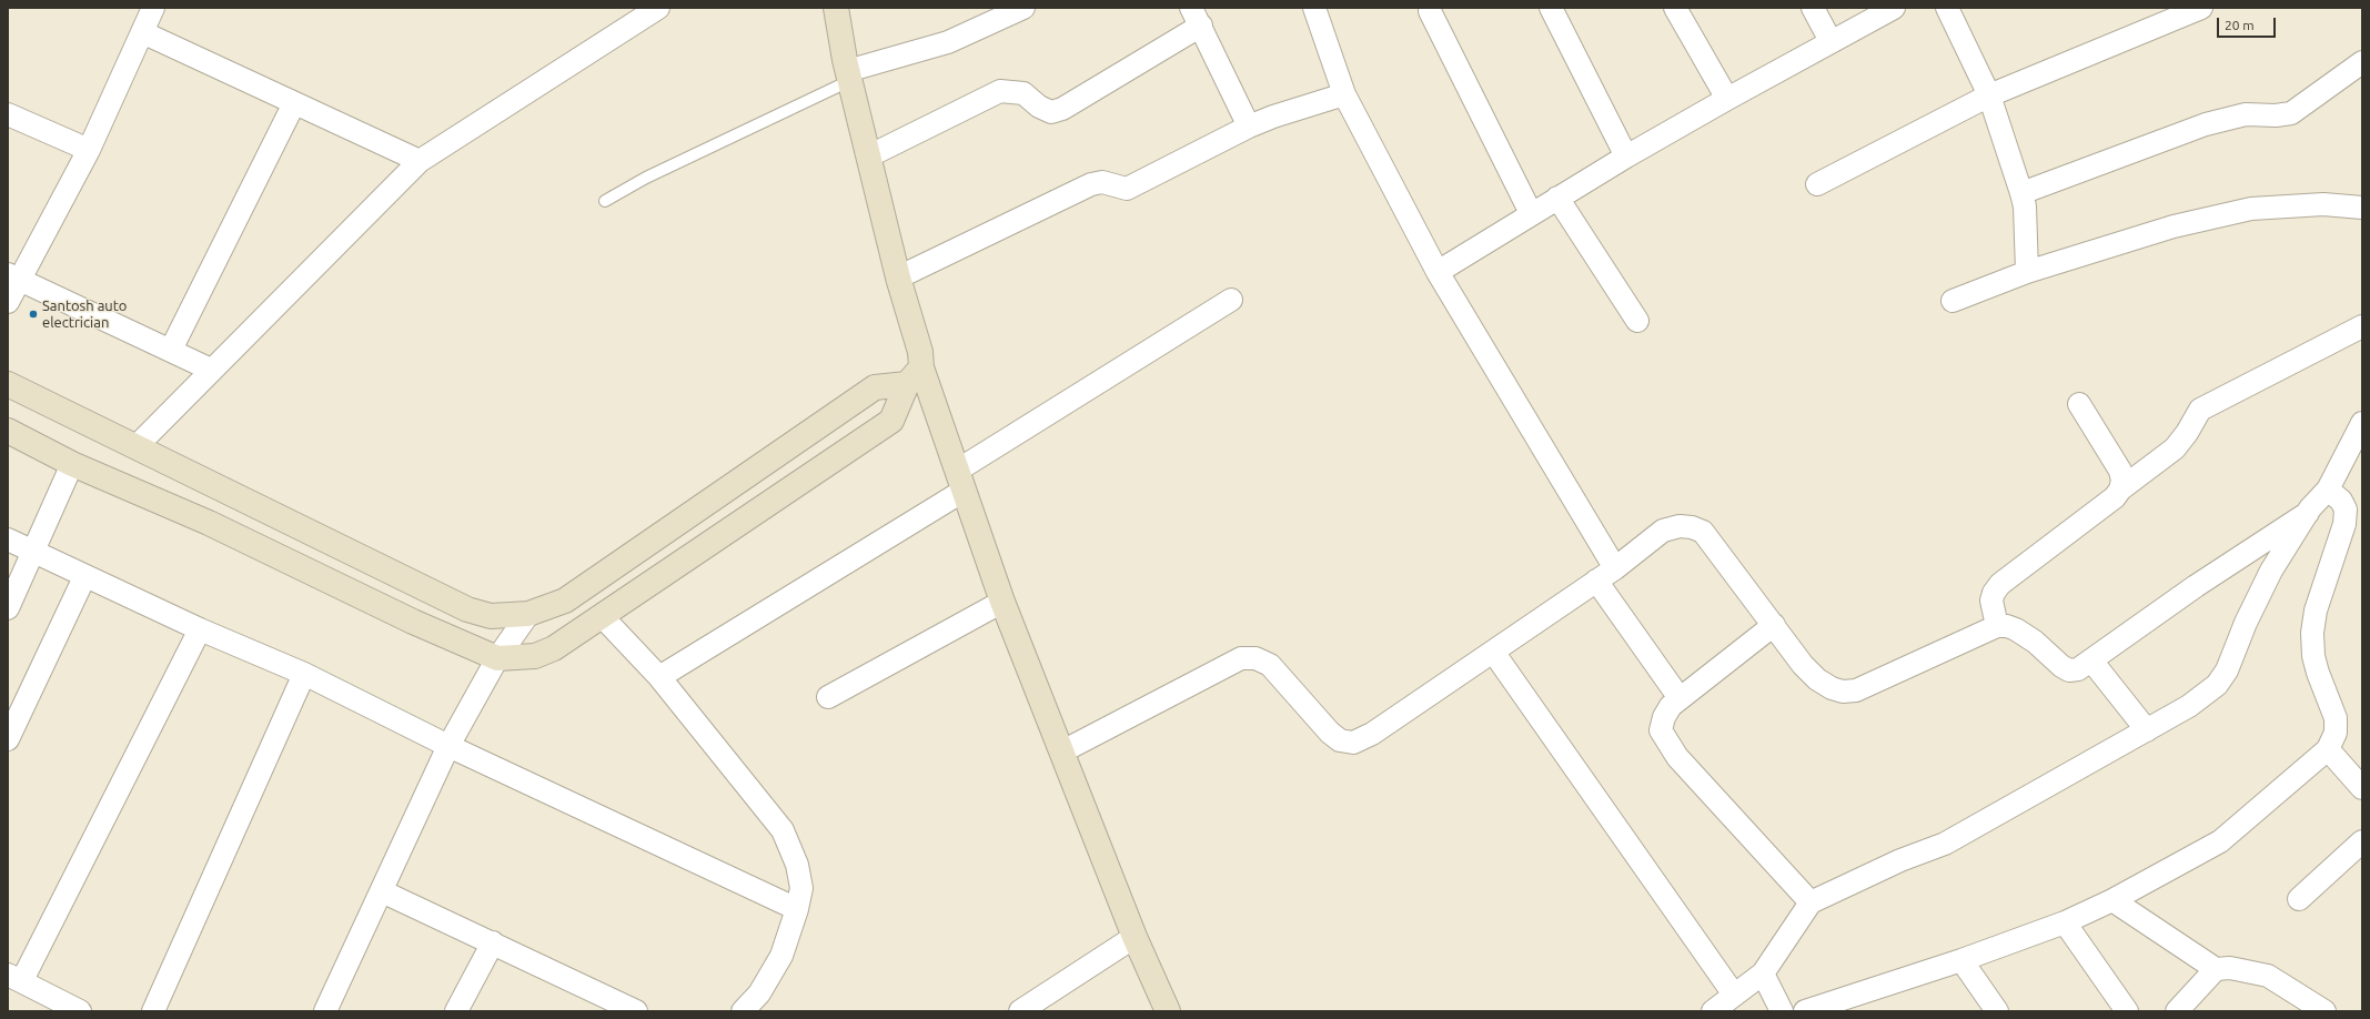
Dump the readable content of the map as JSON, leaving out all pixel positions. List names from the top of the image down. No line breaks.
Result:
{"places":["Santosh auto electrician"],"scale_bar":"20 m"}
